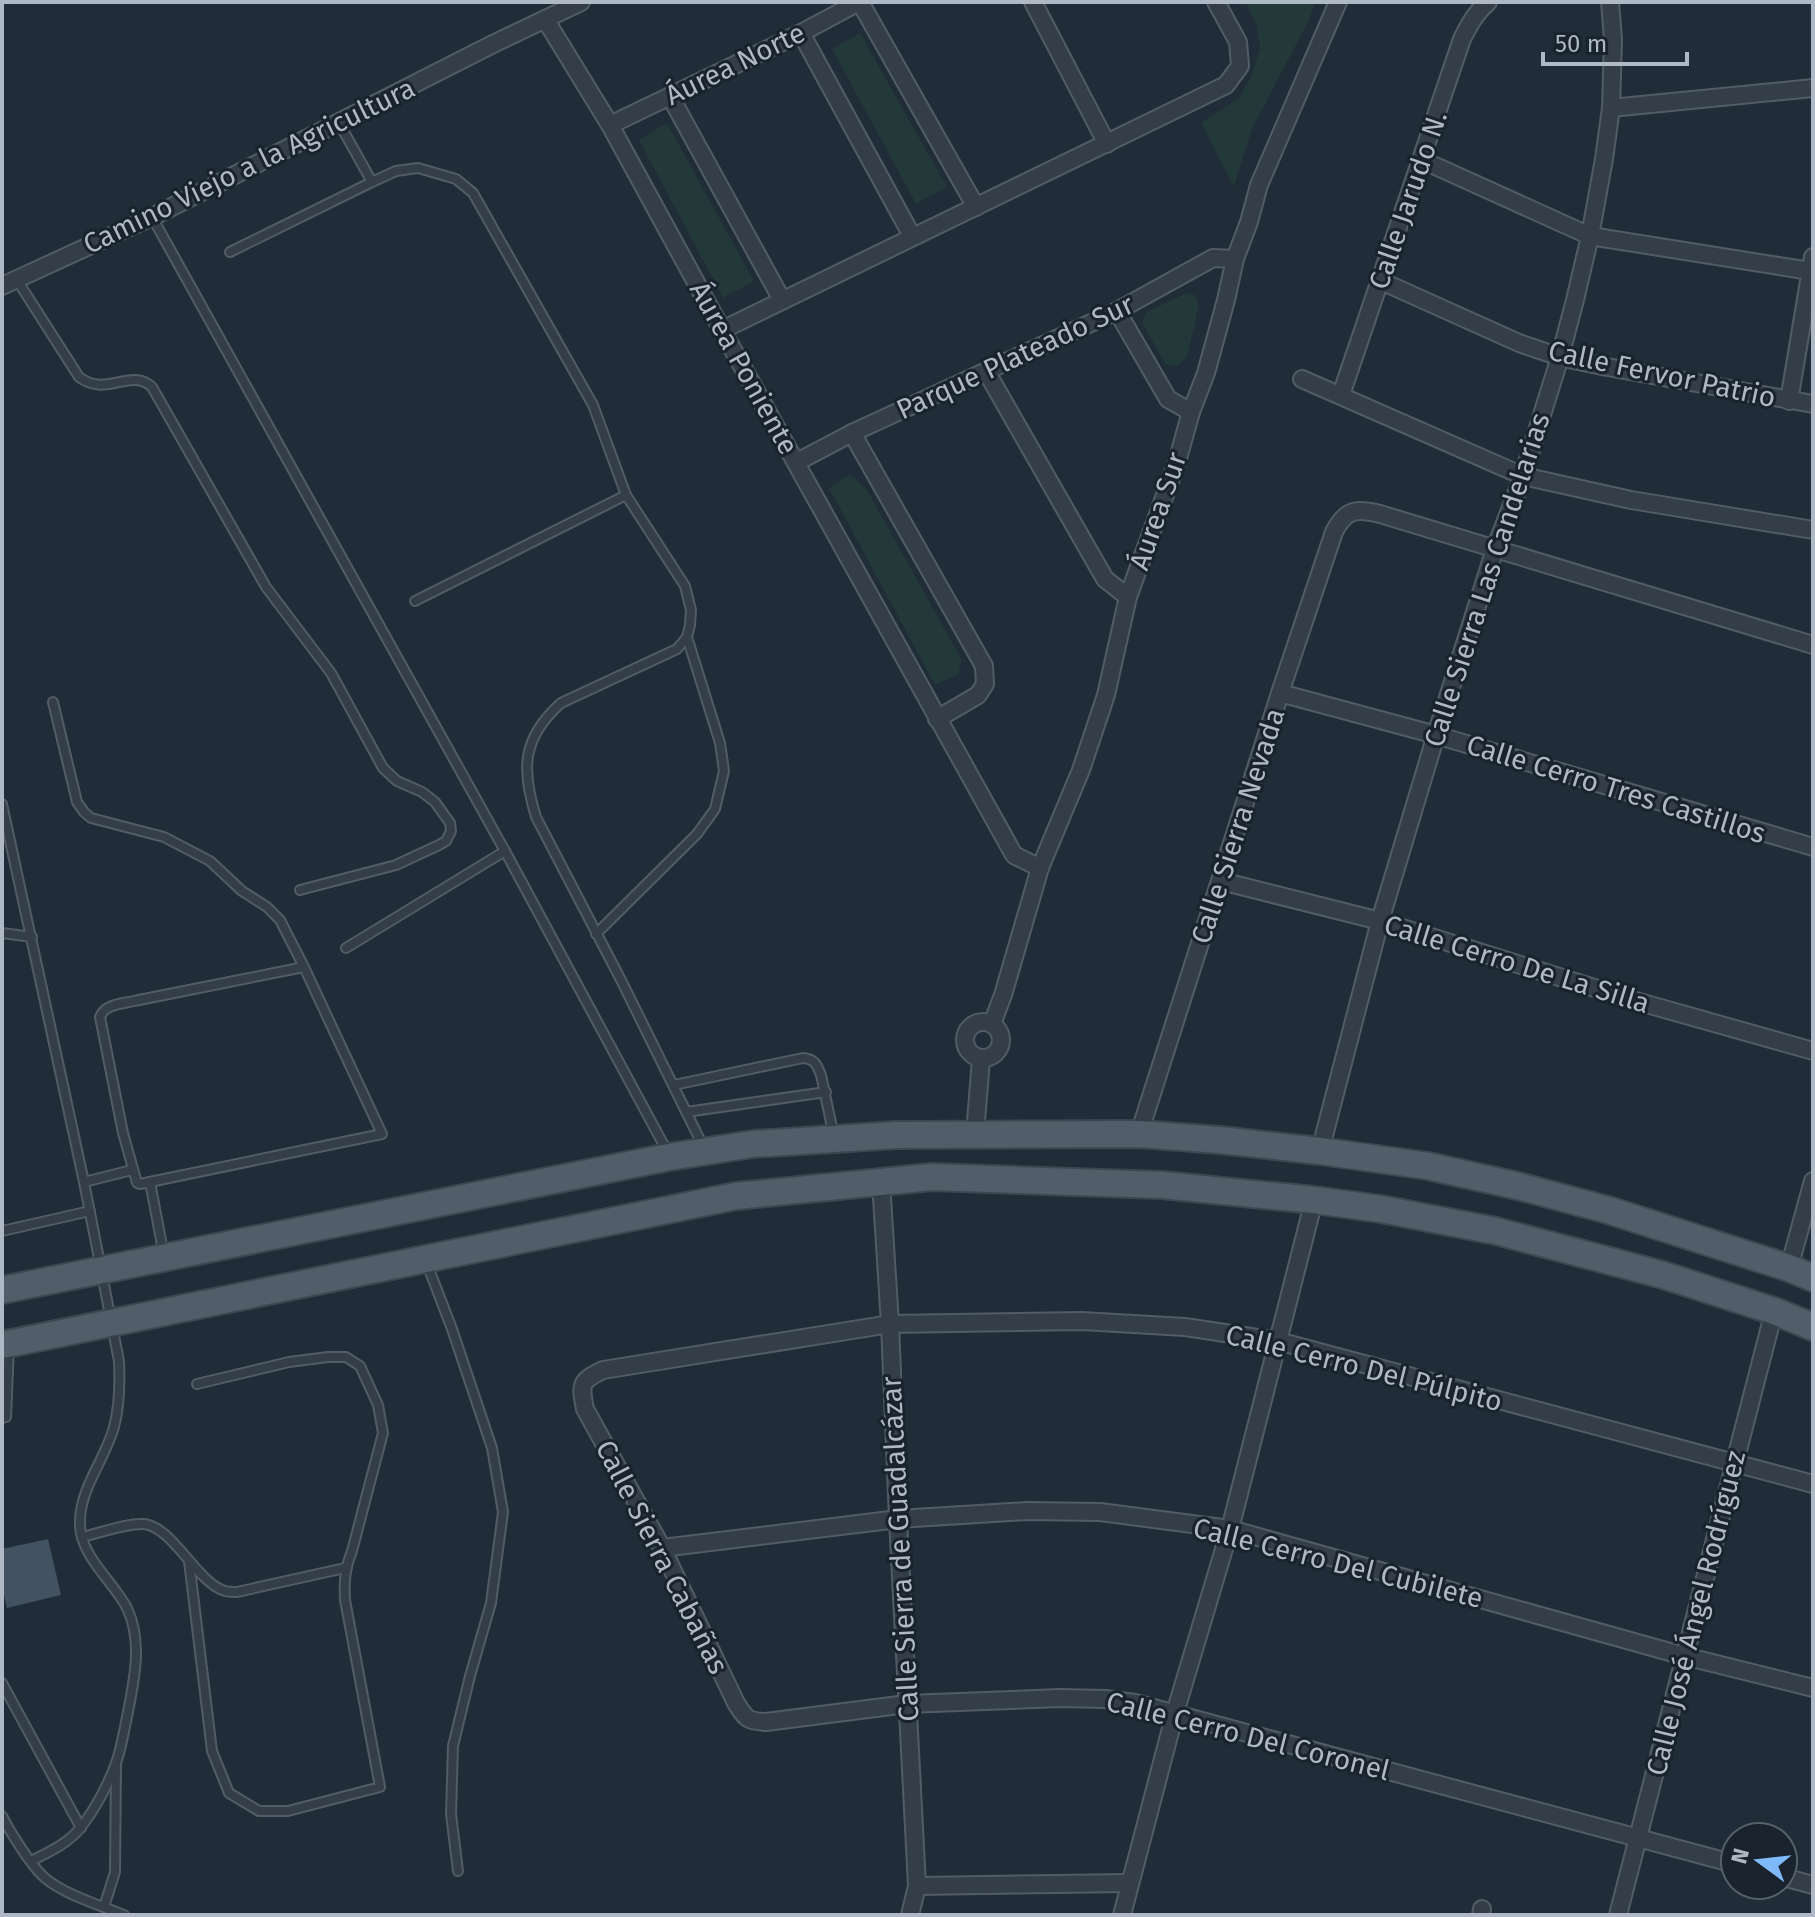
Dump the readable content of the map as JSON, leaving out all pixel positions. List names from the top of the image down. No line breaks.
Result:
{"streets":{"street":["Áurea Norte","Camino Viejo a la Agricultura","Calle Jarudo N.","Parque Plateado Sur","Áurea Poniente","Calle Fervor Patrio","Áurea Sur","Calle Sierra Las Candelarias","Calle Cerro Tres Castillos","Calle Sierra Nevada","Calle Cerro De La Silla","Calle Cerro Del Púlpito","Calle Sierra de Guadalcázar","Calle Sierra Cabañas","Calle Cerro Del Cubilete","Calle José Ángel Rodríguez","Calle Cerro Del Coronel"]},"crossings":[["Áurea Norte","Áurea Poniente"],["Camino Viejo a la Agricultura","Áurea Poniente"],["Calle Jarudo N.","Calle Fervor Patrio"],["Parque Plateado Sur","Áurea Poniente"],["Parque Plateado Sur","Áurea Sur"],["Áurea Poniente","Áurea Sur"],["Calle Fervor Patrio","Calle Sierra Las Candelarias"],["Calle Sierra Las Candelarias","Calle Cerro Tres Castillos"],["Calle Sierra Las Candelarias","Calle Sierra Nevada"],["Calle Sierra Las Candelarias","Calle Cerro De La Silla"],["Calle Cerro Tres Castillos","Calle Sierra Nevada"],["Calle Sierra Nevada","Calle Cerro De La Silla"],["Calle Cerro Del Púlpito","Calle Sierra de Guadalcázar"],["Calle Cerro Del Púlpito","Calle Sierra Cabañas"],["Calle Cerro Del Púlpito","Calle José Ángel Rodríguez"],["Calle Sierra de Guadalcázar","Calle Cerro Del Cubilete"],["Calle Sierra de Guadalcázar","Calle Cerro Del Coronel"],["Calle Sierra Cabañas","Calle Cerro Del Cubilete"],["Calle Sierra Cabañas","Calle Cerro Del Coronel"],["Calle Cerro Del Cubilete","Calle José Ángel Rodríguez"],["Calle José Ángel Rodríguez","Calle Cerro Del Coronel"]],"scale_bar":"50 m","north":"left"}
